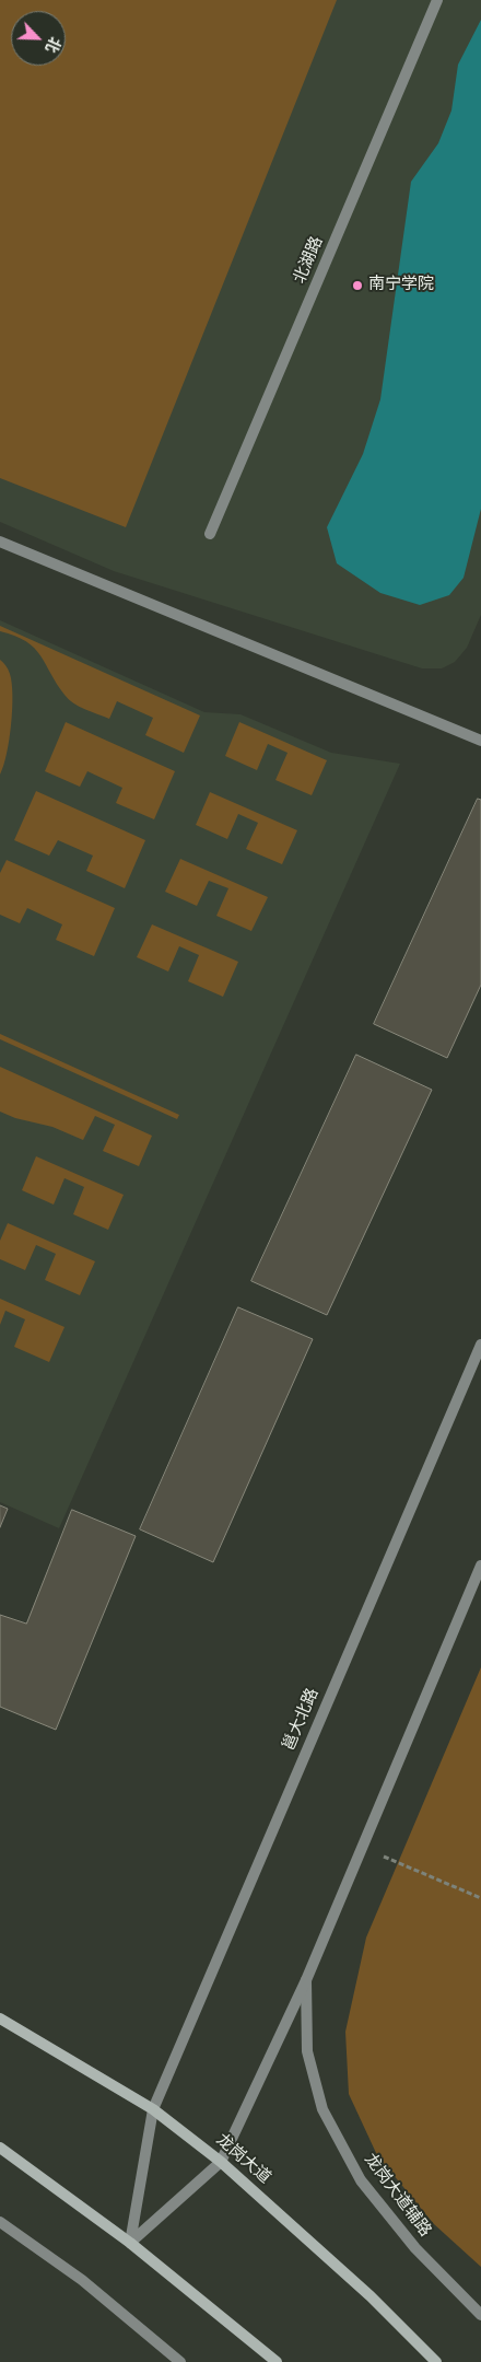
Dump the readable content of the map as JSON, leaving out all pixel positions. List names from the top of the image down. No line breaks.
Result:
{"streets":{"main road":["龙岗大道"],"street":["北湖路","邕大北路","龙岗大道辅路"]},"crossings":[["邕大北路","龙岗大道"]],"places":["南宁学院"],"north":"bottom right"}
